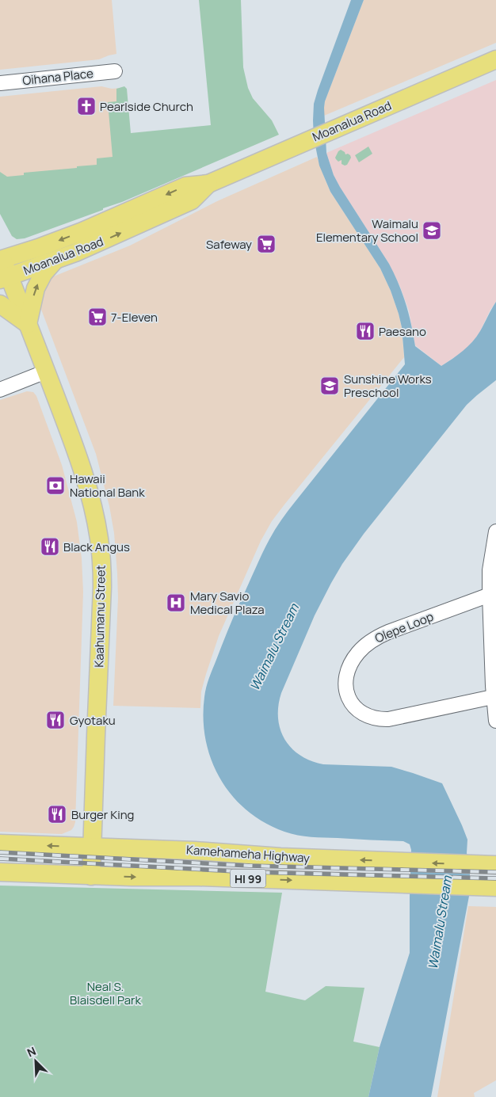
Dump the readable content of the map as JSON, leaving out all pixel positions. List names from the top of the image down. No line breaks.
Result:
{"streets":{"main road":["Moanalua Road","Kaahumanu Street","Kamehameha Highway","HI 99"],"street":["Oihana Place","Olepe Loop"]},"crossings":[["Moanalua Road","Kaahumanu Street"],["Kaahumanu Street","Kamehameha Highway"]],"water":["Waimalu Stream"],"parks":["Neal S. Blaisdell Park"],"places":{"church":["Pearlside Church"],"school or university":["Waimalu Elementary School","Sunshine Works Preschool"],"supermarket":["Safeway","7-Eleven"],"restaurant":["Paesano","Black Angus","Gyotaku","Burger King"],"bank":["Hawaii National Bank"],"hospital":["Mary Savio Medical Plaza"]},"north":"top left"}
